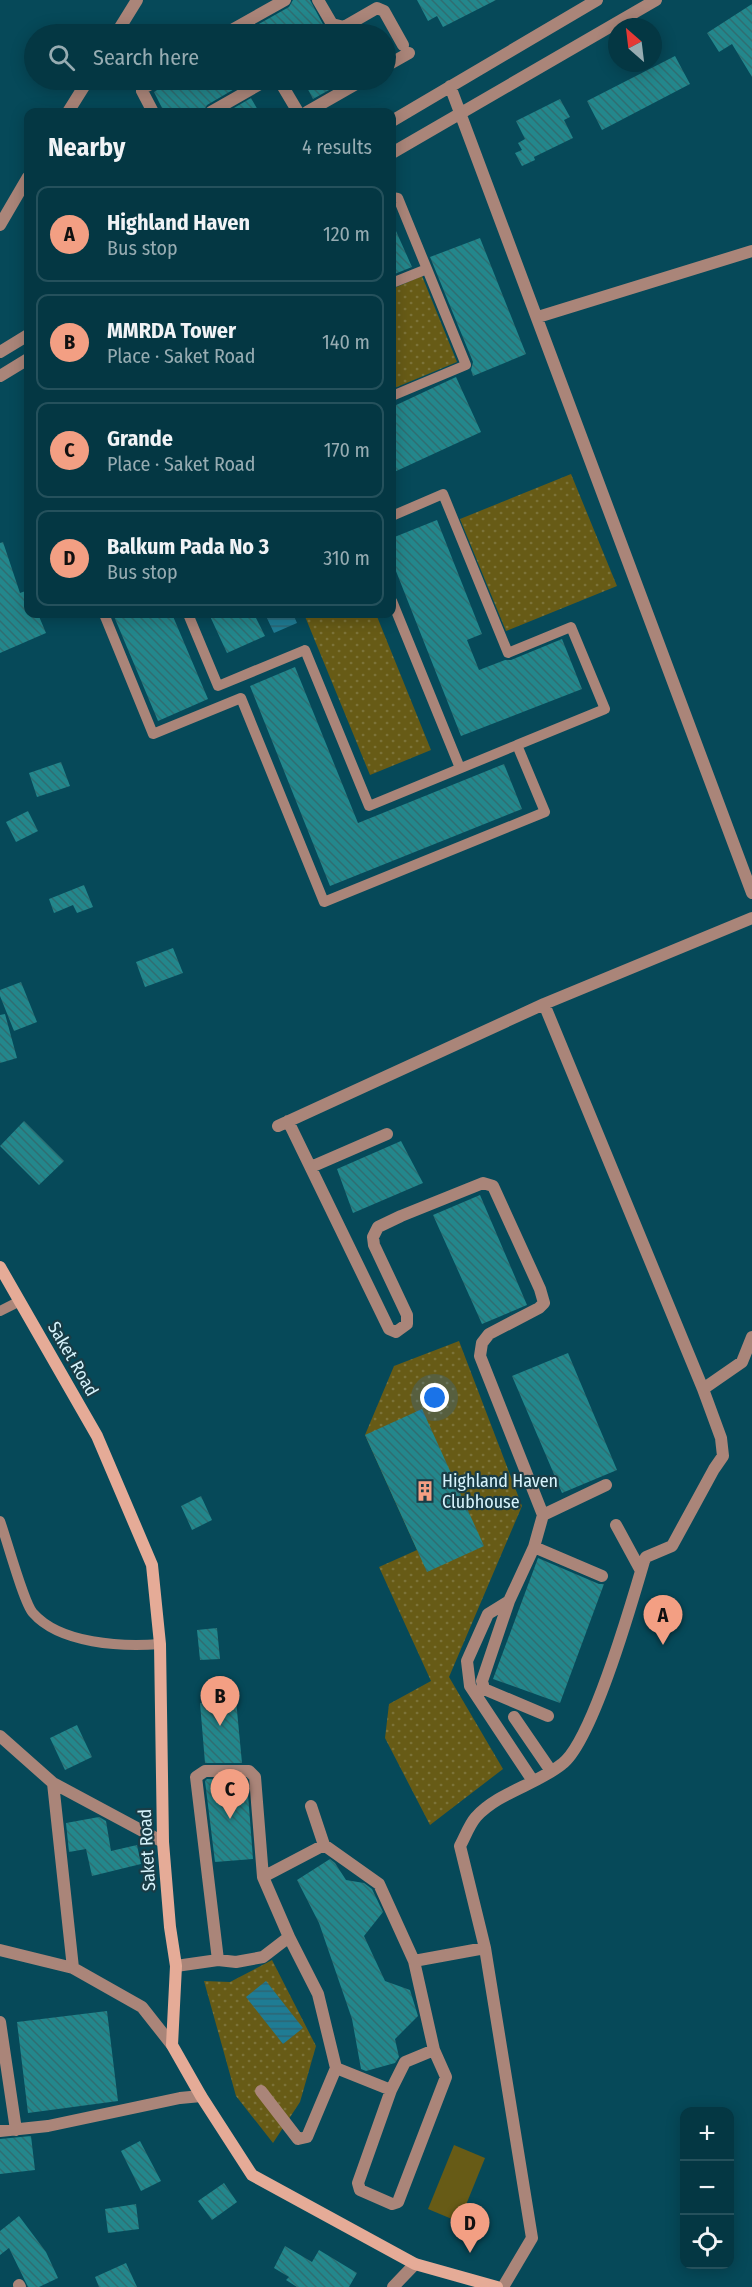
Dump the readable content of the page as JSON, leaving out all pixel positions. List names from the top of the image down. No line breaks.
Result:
{"streets":{"main road":["Saket Road"]},"places":{"building":["Highland Haven Clubhouse"]},"north":"top left","page":{"search":"Search here","heading":["Nearby","4 results"],"list":[{"mark":"A","name":"Highland Haven","note":"Bus stop","value":"120 m"},{"mark":"B","name":"MMRDA Tower","note":"Place · Saket Road","value":"140 m"},{"mark":"C","name":"Grande","note":"Place · Saket Road","value":"170 m"},{"mark":"D","name":"Balkum Pada No 3","note":"Bus stop","value":"310 m"}],"pins":["A","B","C","D"],"map_buttons":["+","−"]}}
